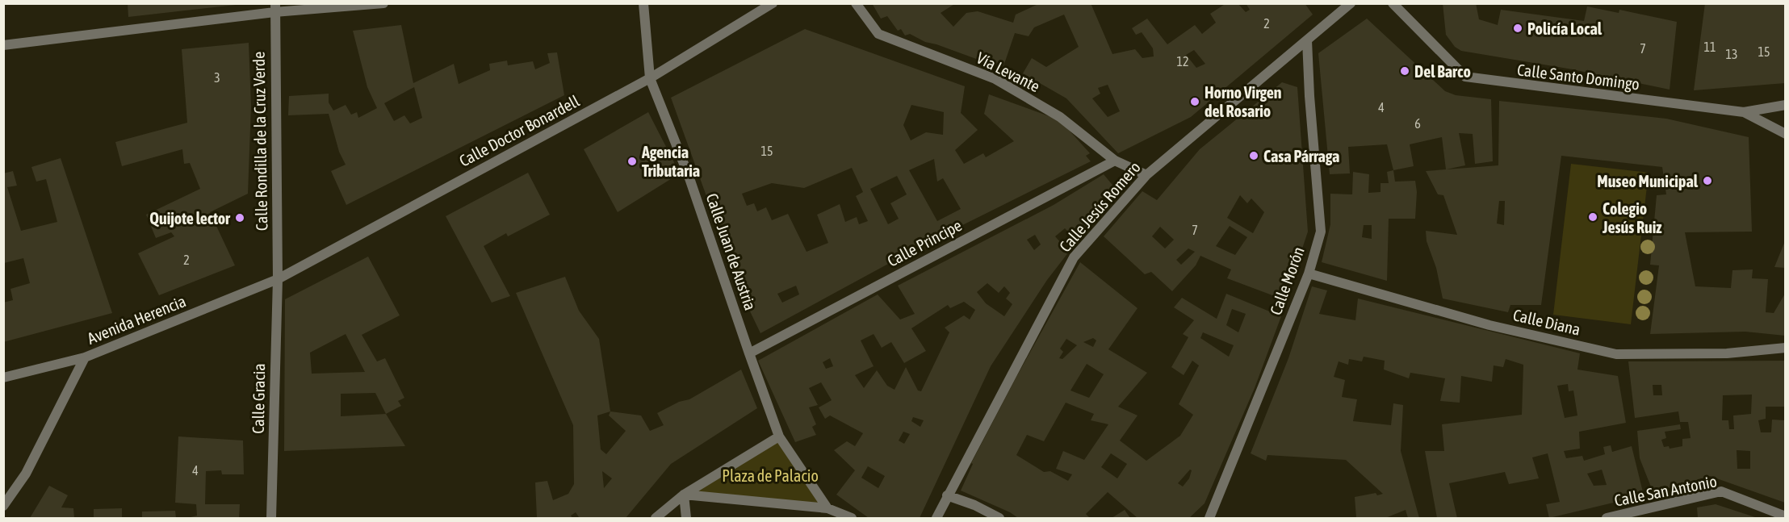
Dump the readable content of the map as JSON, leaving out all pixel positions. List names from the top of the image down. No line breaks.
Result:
{"streets":{"street":["Vía Levante","Calle Santo Domingo","Calle Doctor Bonardell","Calle Rondilla de la Cruz Verde","Calle Jesús Romero","Calle Principe","Calle Juan de Austria","Calle Morón","Avenida Herencia","Calle Diana","Calle Gracia","Calle San Antonio"]},"crossings":[["Vía Levante","Calle Jesús Romero"],["Vía Levante","Calle Principe"],["Calle Doctor Bonardell","Calle Rondilla de la Cruz Verde"],["Calle Doctor Bonardell","Calle Juan de Austria"],["Calle Doctor Bonardell","Avenida Herencia"],["Calle Doctor Bonardell","Calle Gracia"],["Calle Rondilla de la Cruz Verde","Avenida Herencia"],["Calle Rondilla de la Cruz Verde","Calle Gracia"],["Calle Jesús Romero","Calle Morón"],["Calle Principe","Calle Juan de Austria"],["Calle Morón","Calle Diana"],["Avenida Herencia","Calle Gracia"]],"parks":["Plaza de Palacio"],"places":["Policía Local","Del Barco","Horno Virgen del Rosario","Casa Párraga","Agencia Tributaria","Museo Municipal","Colegio Jesús Ruiz","Quijote lector"],"house_numbers":["2","11","7","15","13","12","3","4","6","15","7","2","4"]}
